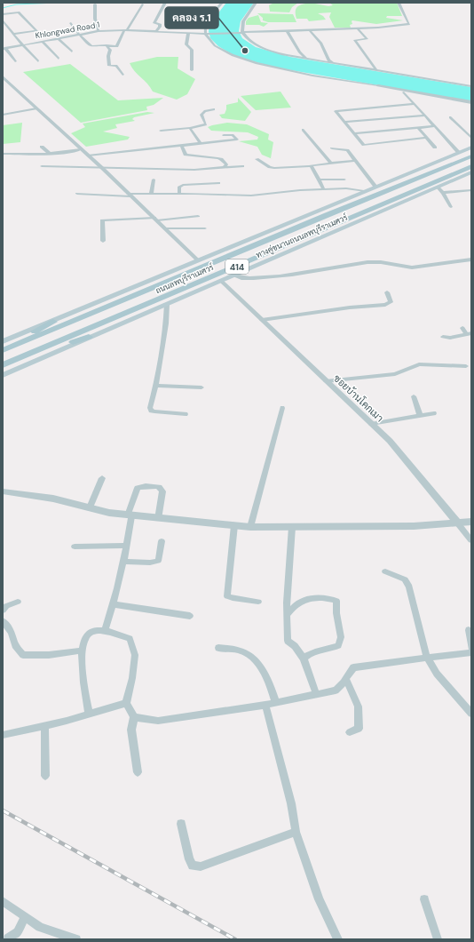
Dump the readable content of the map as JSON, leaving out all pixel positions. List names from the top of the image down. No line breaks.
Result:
{"streets":{"main road":["ทางคู่ขนานถนนลพบุรีราเมศวร์","414","ถนนลพบุรีราเมศวร์"],"street":["Khlongwad Road 1","ซอยบ้านโคกเมา"]},"crossings":[["ทางคู่ขนานถนนลพบุรีราเมศวร์","ถนนลพบุรีราเมศวร์"],["ทางคู่ขนานถนนลพบุรีราเมศวร์","ซอยบ้านโคกเมา"]],"places":["คลอง ร.1"]}
